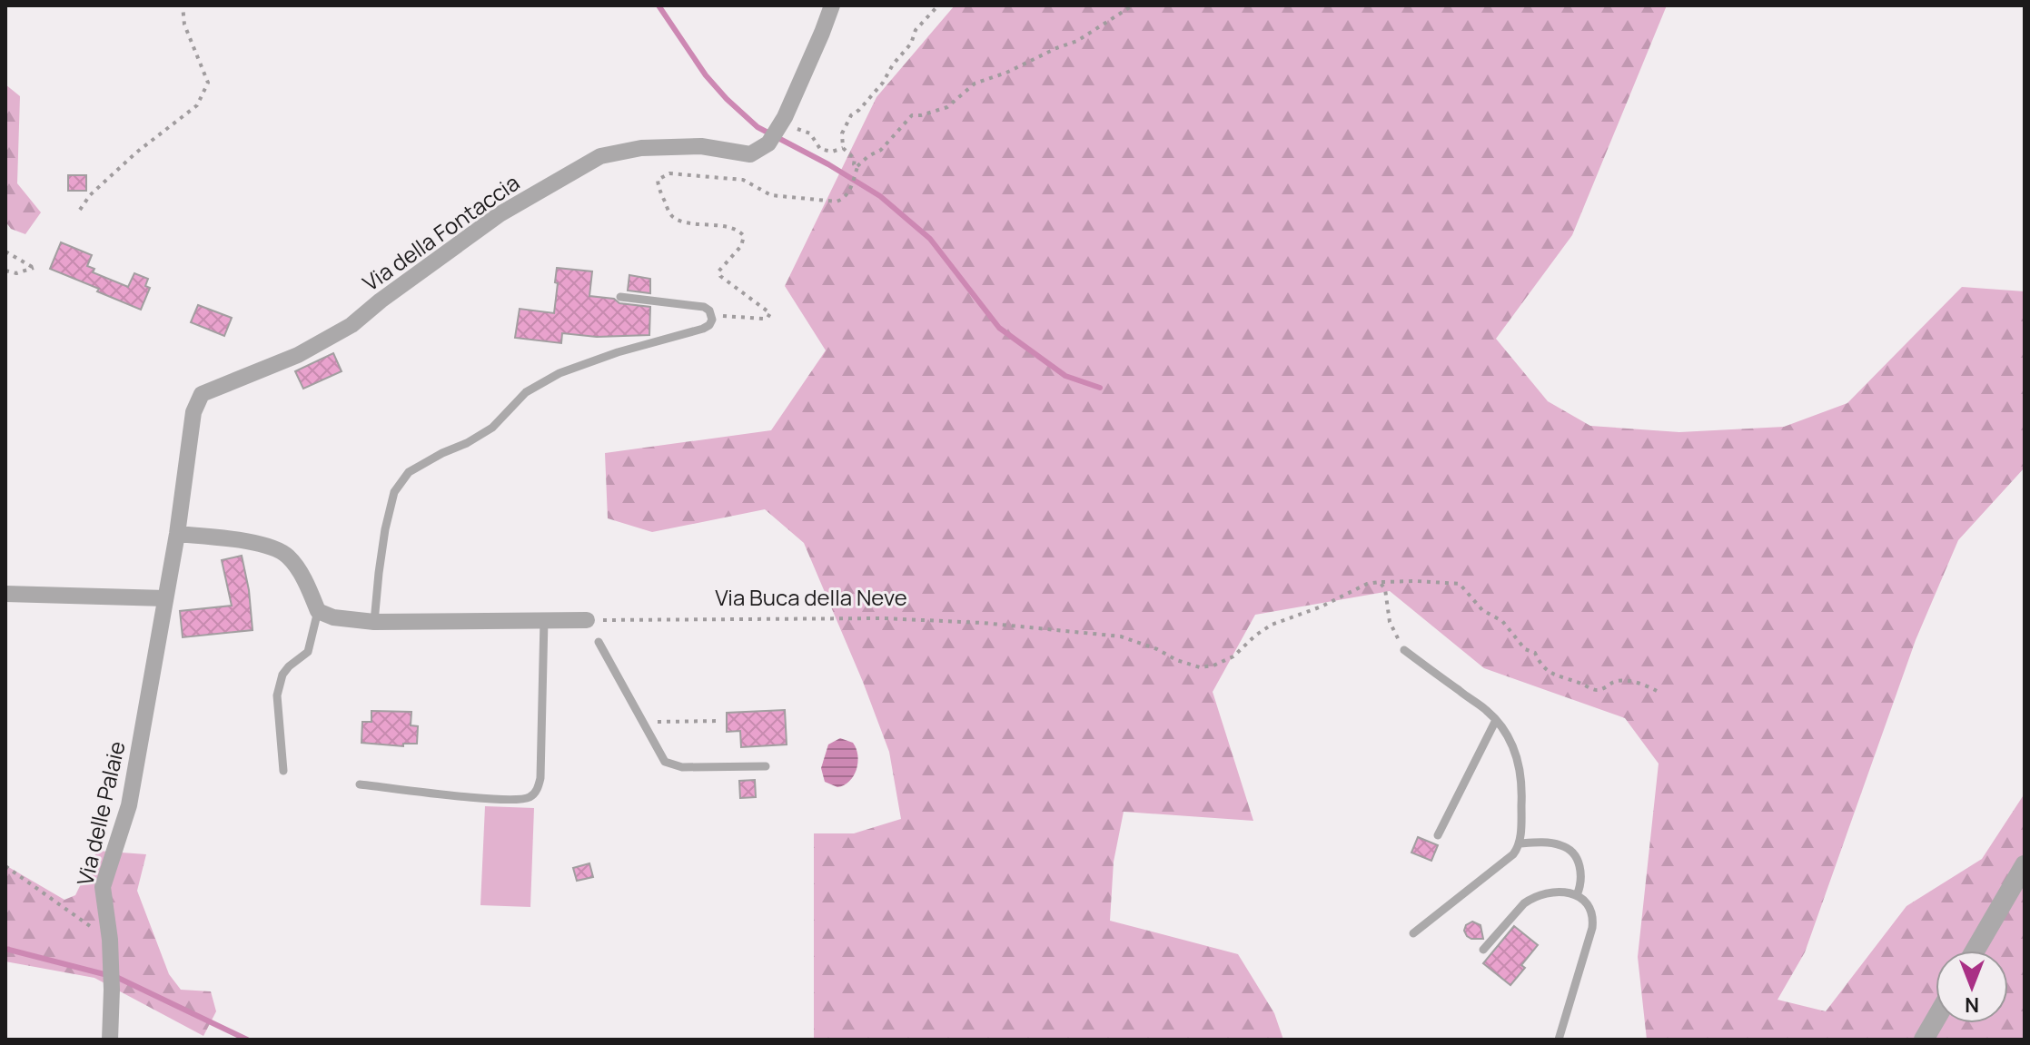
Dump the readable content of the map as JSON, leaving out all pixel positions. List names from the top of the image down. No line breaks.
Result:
{"streets":{"street":["Via della Fontaccia","Via delle Palaie"],"path":["Via Buca della Neve"]},"crossings":[["Via della Fontaccia","Via delle Palaie"]],"north":"bottom"}
